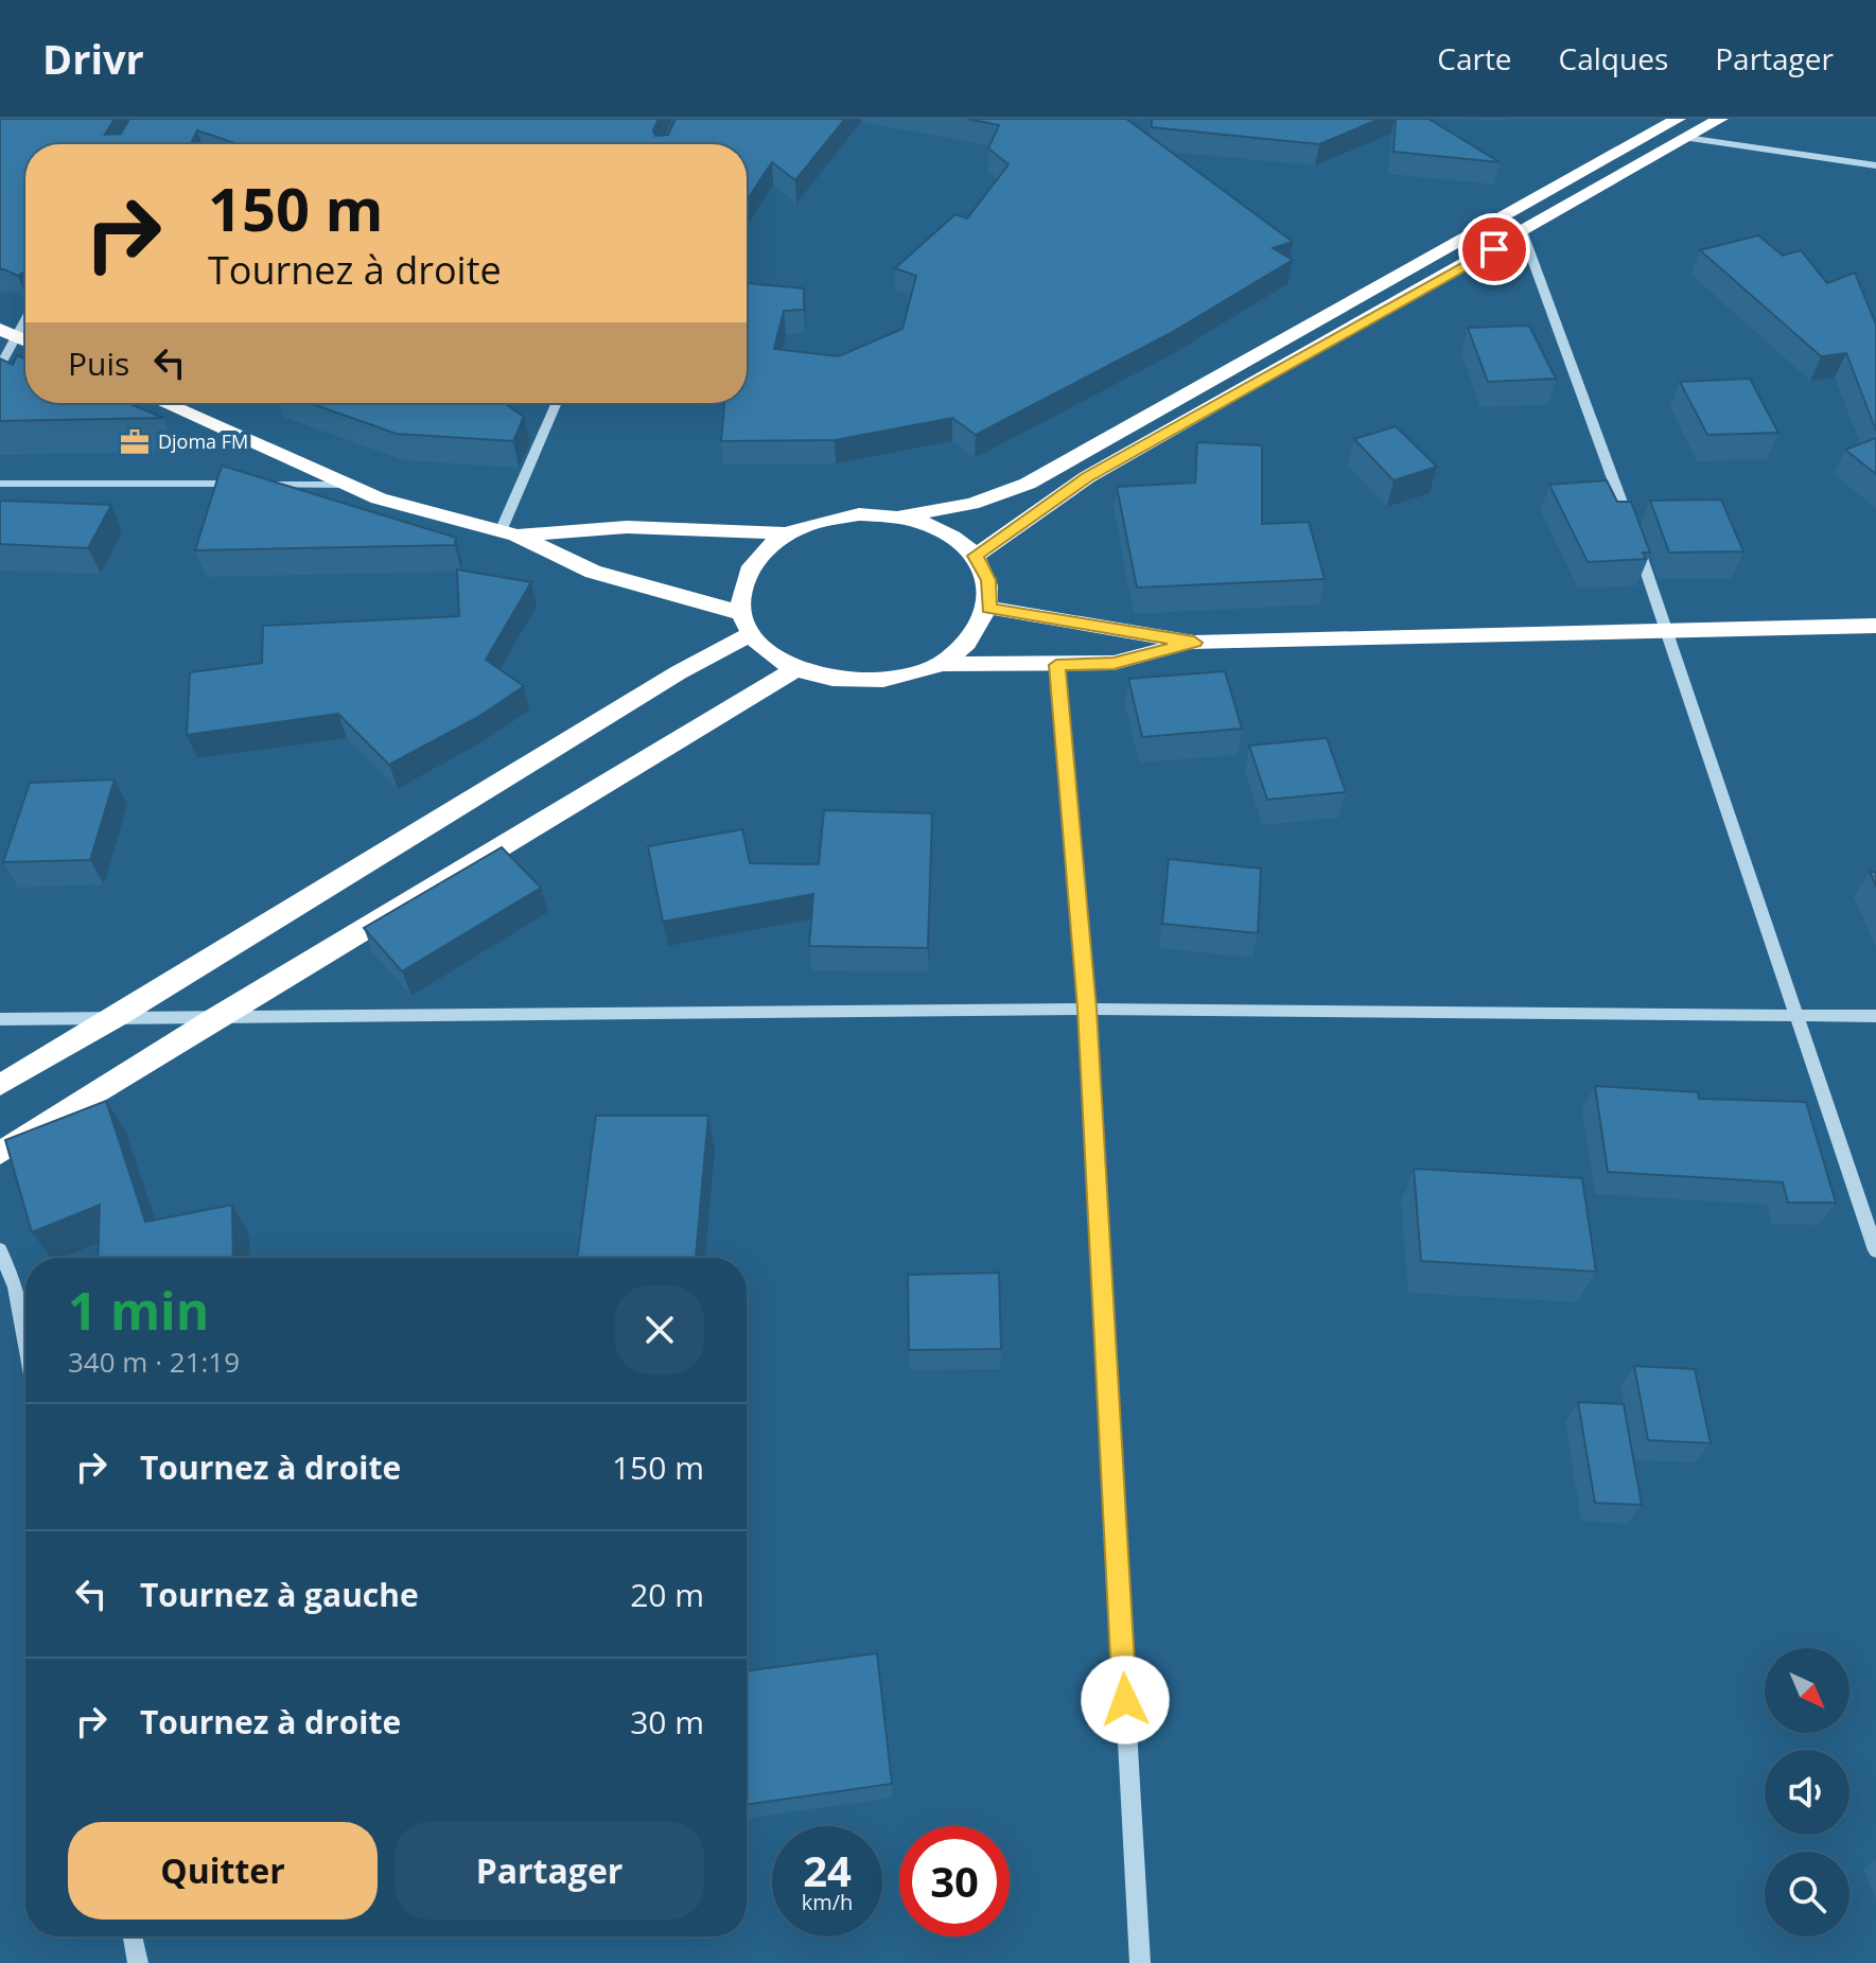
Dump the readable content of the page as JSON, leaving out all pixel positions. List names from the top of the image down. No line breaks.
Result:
{"places":{"office":["Djoma FM"]},"north":"bottom right","page":{"header":"Drivr","nav":["Carte","Calques","Partager"],"turn":["150 m","Tournez à droite"],"then":"Puis","heading":["1 min","340 m · 21:19"],"list":[{"name":"Tournez à droite","value":"150 m"},{"name":"Tournez à gauche","value":"20 m"},{"name":"Tournez à droite","value":"30 m"}],"buttons":["Quitter","Partager"],"speed":"24 km/h","limit":"30"}}
